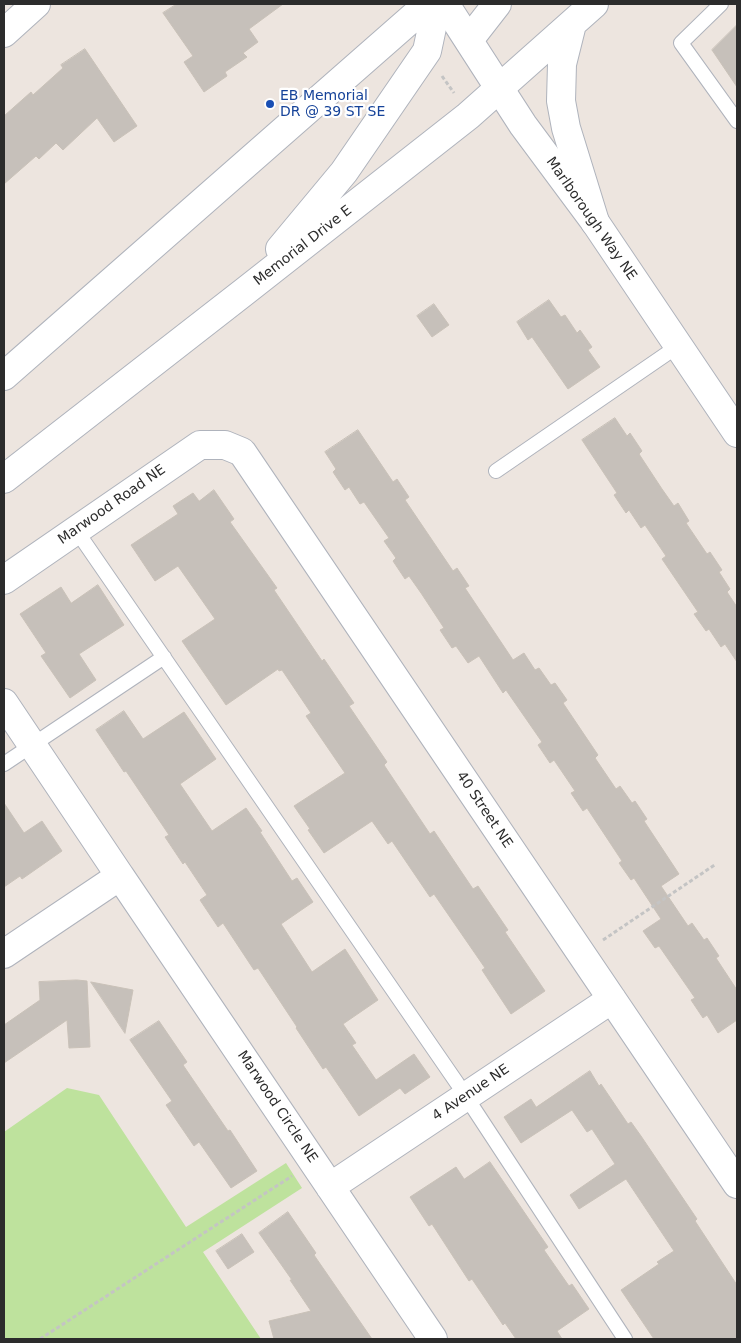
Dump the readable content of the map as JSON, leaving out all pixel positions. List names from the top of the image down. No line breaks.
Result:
{"streets":{"street":["Marlborough Way NE","Memorial Drive E","Marwood Road NE","40 Street NE","4 Avenue NE","Marwood Circle NE"]},"crossings":[["Marlborough Way NE","Memorial Drive E"],["Marwood Road NE","40 Street NE"],["40 Street NE","4 Avenue NE"],["4 Avenue NE","Marwood Circle NE"]],"places":["EB Memorial DR @ 39 ST SE"]}
